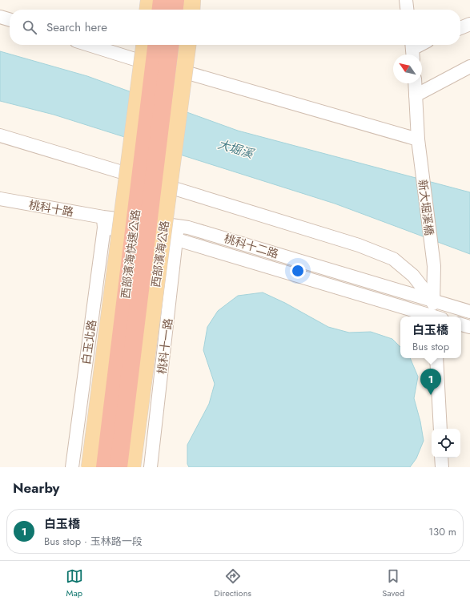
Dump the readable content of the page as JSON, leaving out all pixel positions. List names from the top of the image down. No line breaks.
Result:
{"streets":{"highway":["西部濱海快速公路"],"main road":["西部濱海公路"],"street":["新大堀溪橋","桃科十路","桃科十二路","白玉北路","桃科十一路"]},"crossings":[["新大堀溪橋","桃科十二路"],["桃科十路","桃科十二路"],["桃科十路","白玉北路"],["桃科十二路","白玉北路"],["桃科十二路","桃科十一路"]],"water":["大堀溪"],"north":"top left","page":{"search":"Search here","popup":["白玉橋","Bus stop"],"pins":"1","heading":"Nearby","list":[{"mark":"1","name":"白玉橋","note":"Bus stop · 玉林路一段","value":"130 m"}],"nav":["Map","Directions","Saved"]}}
